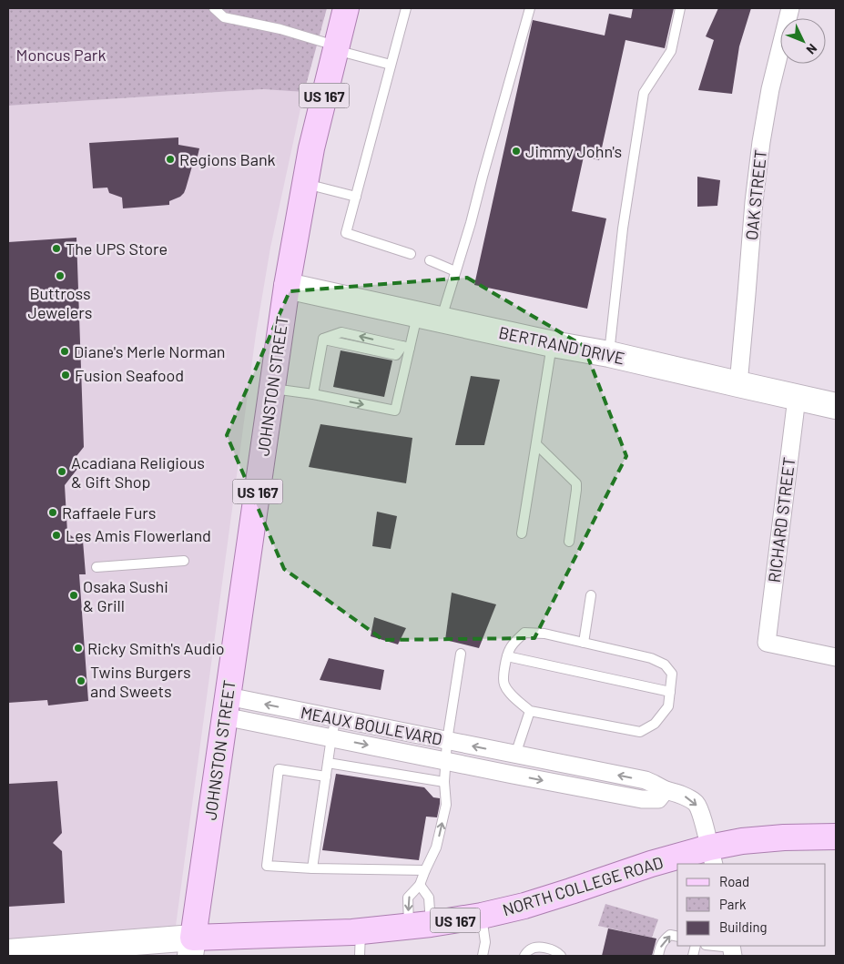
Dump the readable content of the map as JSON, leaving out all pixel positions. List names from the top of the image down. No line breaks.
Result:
{"streets":{"main road":["US 167","BERTRAND DRIVE","JOHNSTON STREET","NORTH COLLEGE ROAD"],"street":["OAK STREET","RICHARD STREET","MEAUX BOULEVARD"]},"crossings":[["OAK STREET","BERTRAND DRIVE"],["BERTRAND DRIVE","JOHNSTON STREET"],["BERTRAND DRIVE","RICHARD STREET"],["JOHNSTON STREET","MEAUX BOULEVARD"],["JOHNSTON STREET","NORTH COLLEGE ROAD"],["MEAUX BOULEVARD","NORTH COLLEGE ROAD"]],"parks":["Moncus Park"],"places":["Jimmy John's","Regions Bank","The UPS Store","Buttross Jewelers","Diane's Merle Norman","Fusion Seafood","Acadiana Religious & Gift Shop","Raffaele Furs","Les Amis Flowerland","Osaka Sushi & Grill","Ricky Smith's Audio","Twins Burgers and Sweets"],"legend":["Road","Park","Building"],"north":"bottom right"}
